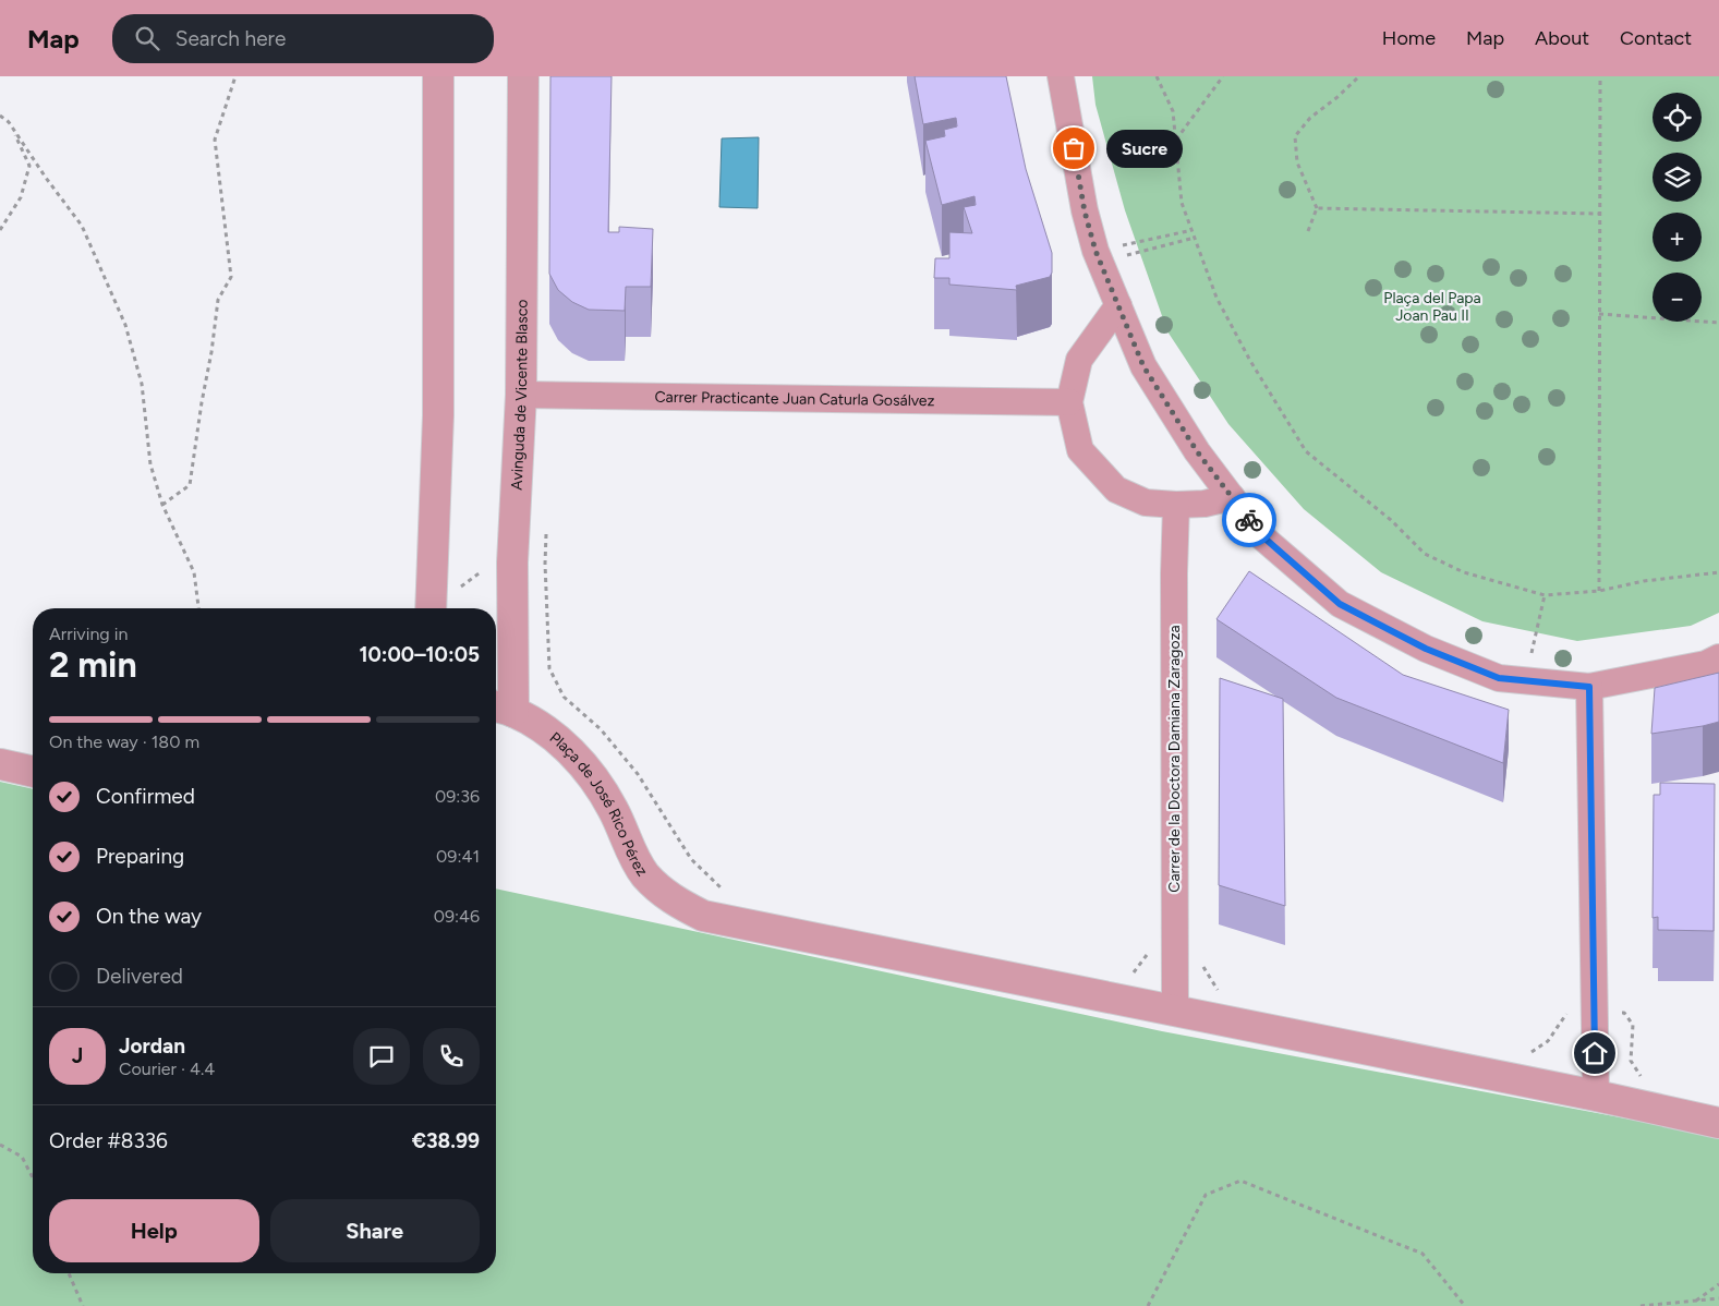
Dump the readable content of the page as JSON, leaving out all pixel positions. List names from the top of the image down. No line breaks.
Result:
{"streets":{"street":["Avinguda de Vicente Blasco","Carrer Practicante Juan Caturla Gosálvez","Carrer de la Doctora Damiana Zaragoza","Plaça de José Rico Pérez"]},"crossings":[["Avinguda de Vicente Blasco","Carrer Practicante Juan Caturla Gosálvez"],["Avinguda de Vicente Blasco","Plaça de José Rico Pérez"],["Carrer de la Doctora Damiana Zaragoza","Plaça de José Rico Pérez"]],"parks":["Plaça del Papa Joan Pau II"],"places":["Sucre"],"page":{"header":"Map","search":"Search here","nav":["Home","Map","About","Contact"],"map_buttons":["+","−"],"bubble":"Sucre","heading":["2 min","Arriving in","10:00–10:05"],"panel":["Jordan","Courier · 4.4","Order #8336","€38.99"],"bar":"On the way · 180 m","list":[["Confirmed","09:36"],["Preparing","09:41"],["On the way","09:46"],"Delivered"],"round":"J","buttons":["Help","Share"]}}
